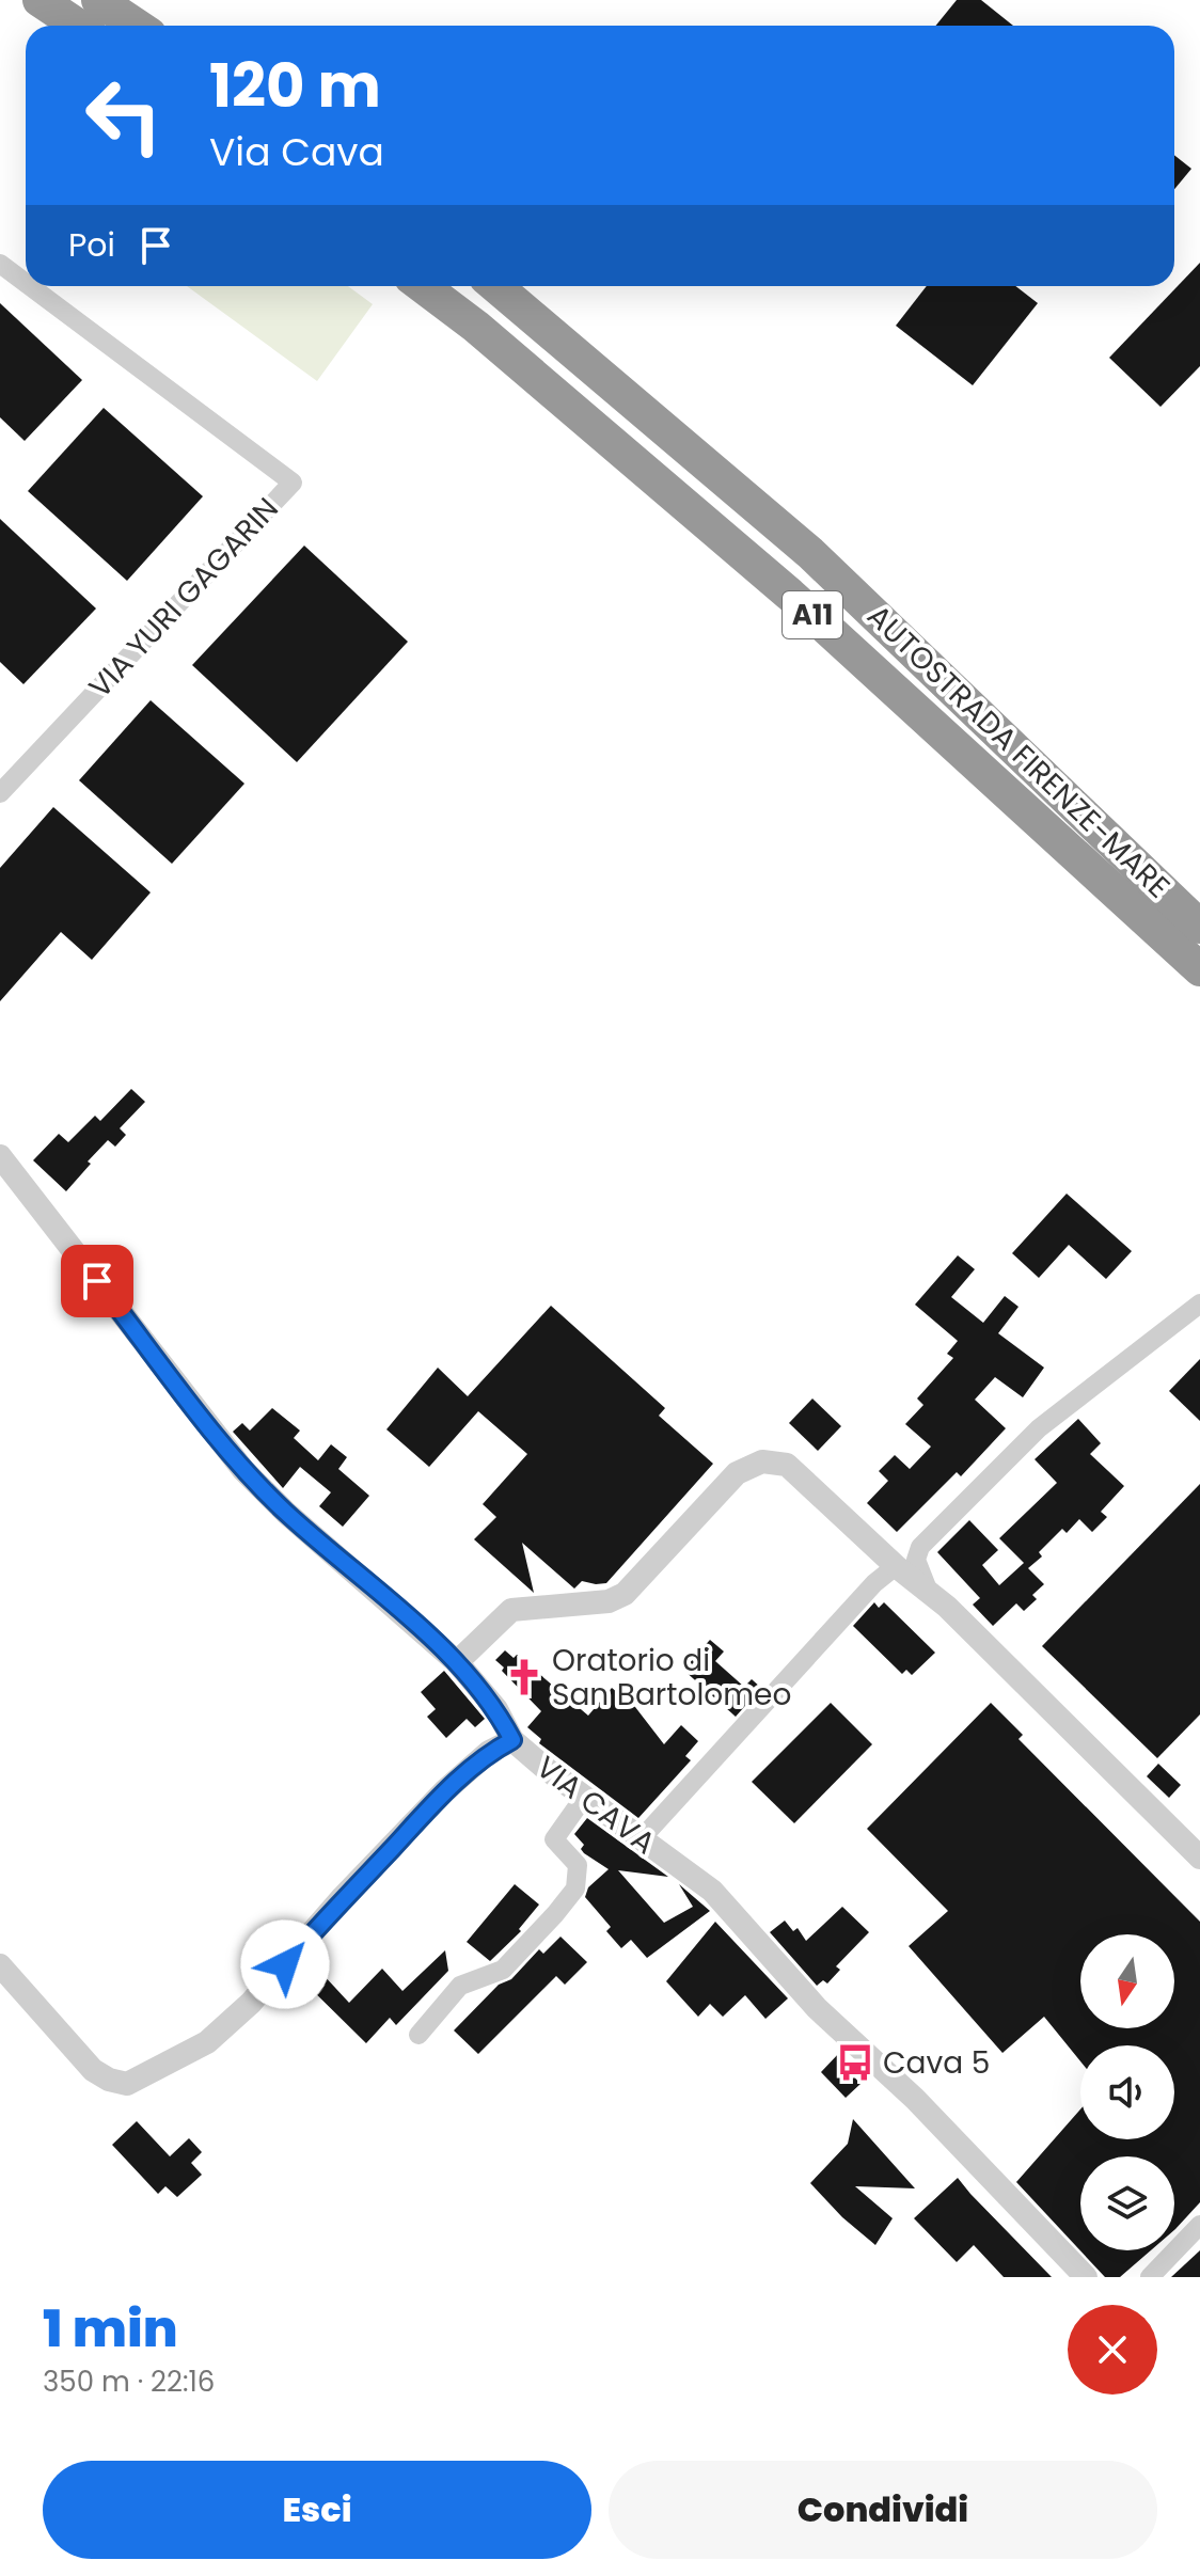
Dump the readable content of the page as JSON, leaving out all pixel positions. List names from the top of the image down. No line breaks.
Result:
{"streets":{"highway":["A11","AUTOSTRADA FIRENZE-MARE"],"street":["VIA YURI GAGARIN","VIA CAVA"]},"places":{"church":["Oratorio di San Bartolomeo"],"bus stop":["Cava 5"]},"north":"bottom","page":{"turn":["120 m","Via Cava"],"then":"Poi","heading":["1 min","350 m · 22:16"],"buttons":["Esci","Condividi"]}}
